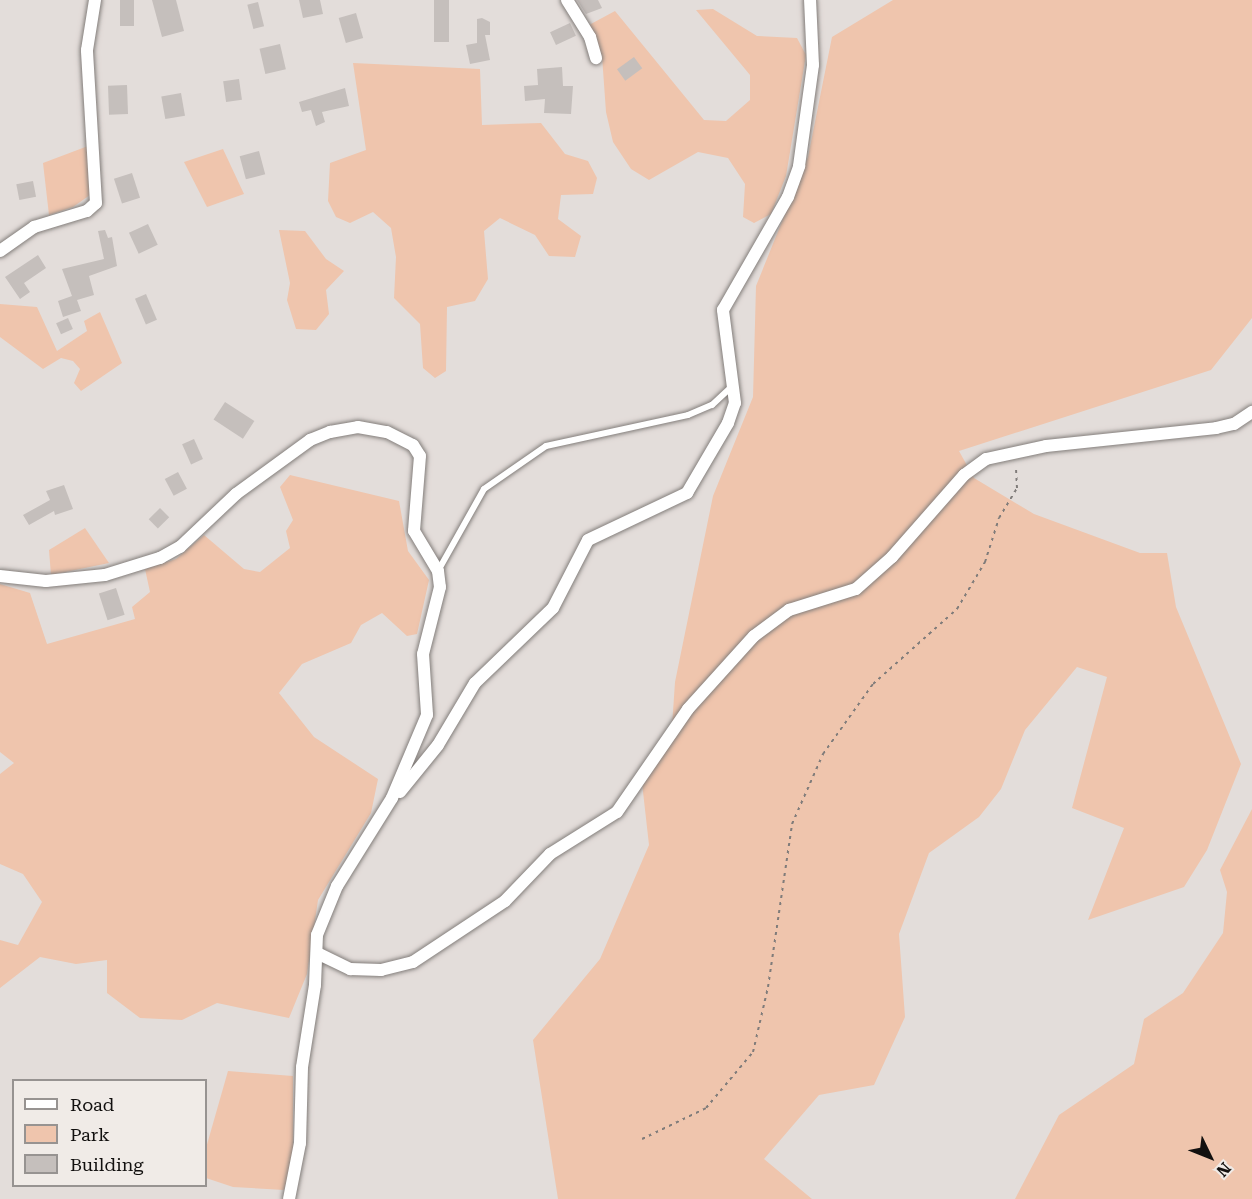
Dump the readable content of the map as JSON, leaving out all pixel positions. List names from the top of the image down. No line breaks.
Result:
{"legend":["Road","Park","Building"],"north":"bottom right"}
